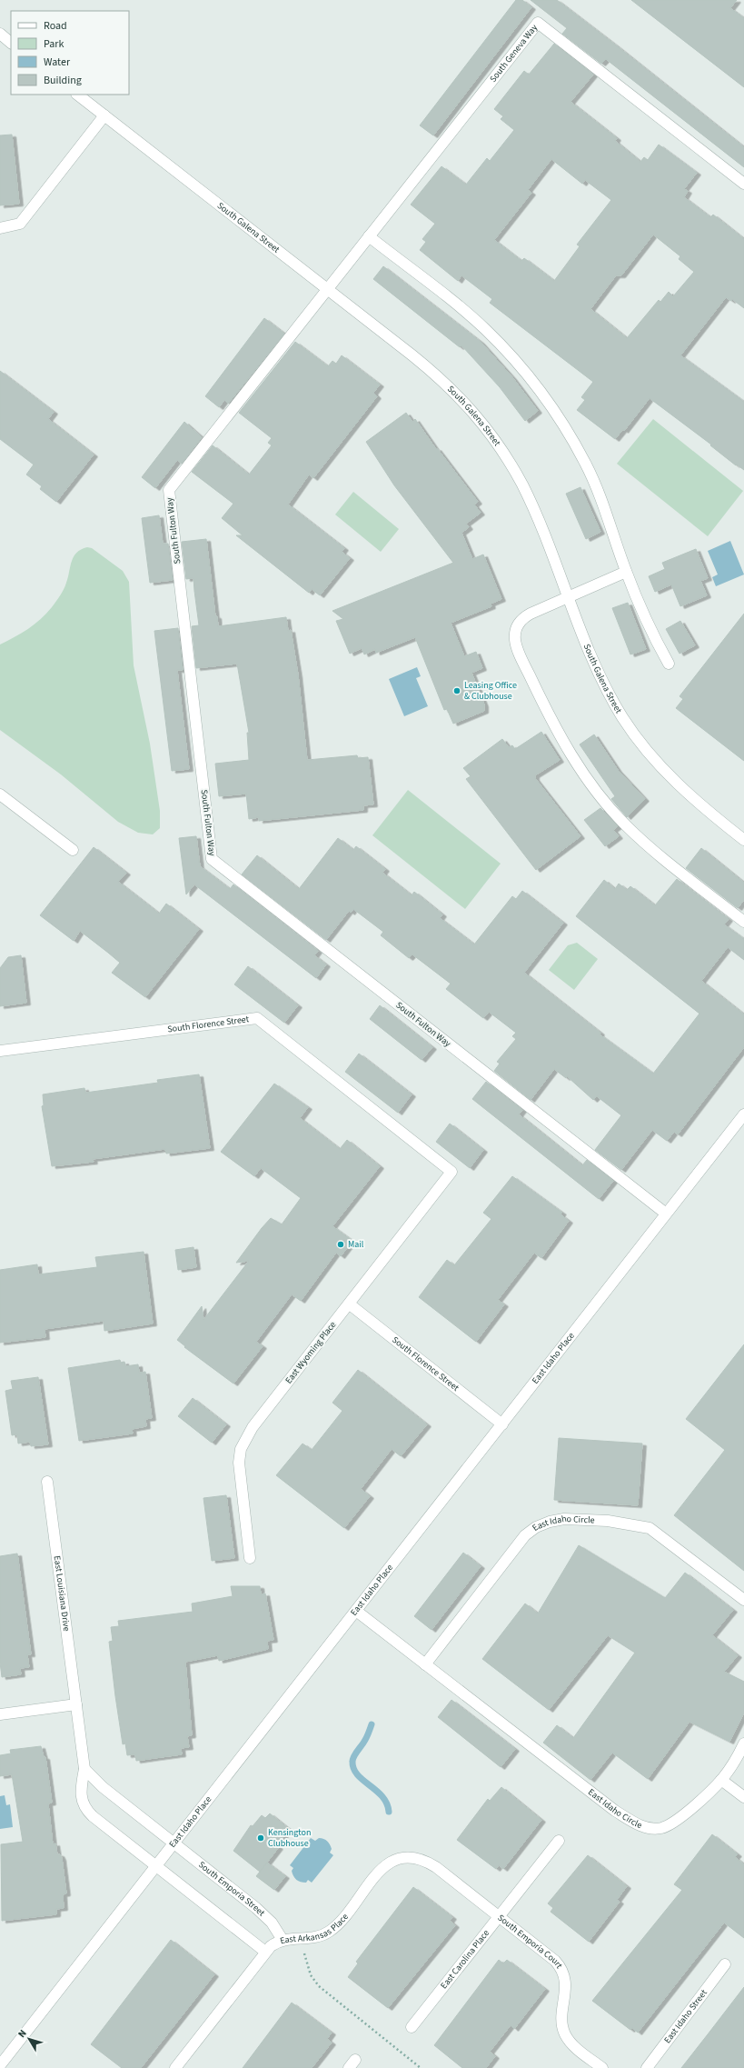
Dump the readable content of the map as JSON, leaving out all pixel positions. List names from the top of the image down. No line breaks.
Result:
{"streets":{"street":["South Geneva Way","South Galena Street","South Fulton Way","South Florence Street","East Wyoming Place","East Idaho Place","East Idaho Circle","East Louisiana Drive","South Emporia Street","East Arkansas Place","South Emporia Court","East Carolina Place","East Idaho Street"]},"crossings":[["South Geneva Way","South Galena Street"],["South Geneva Way","South Fulton Way"],["South Galena Street","South Fulton Way"],["South Fulton Way","East Idaho Place"],["South Florence Street","East Wyoming Place"],["South Florence Street","East Idaho Place"],["East Idaho Place","East Idaho Circle"],["East Idaho Place","East Louisiana Drive"],["East Idaho Place","South Emporia Street"],["South Emporia Street","East Arkansas Place"],["East Arkansas Place","South Emporia Court"],["South Emporia Court","East Carolina Place"]],"places":["Leasing Office & Clubhouse","Mail","Kensington Clubhouse"],"legend":["Road","Park","Water","Building"],"north":"top left"}
